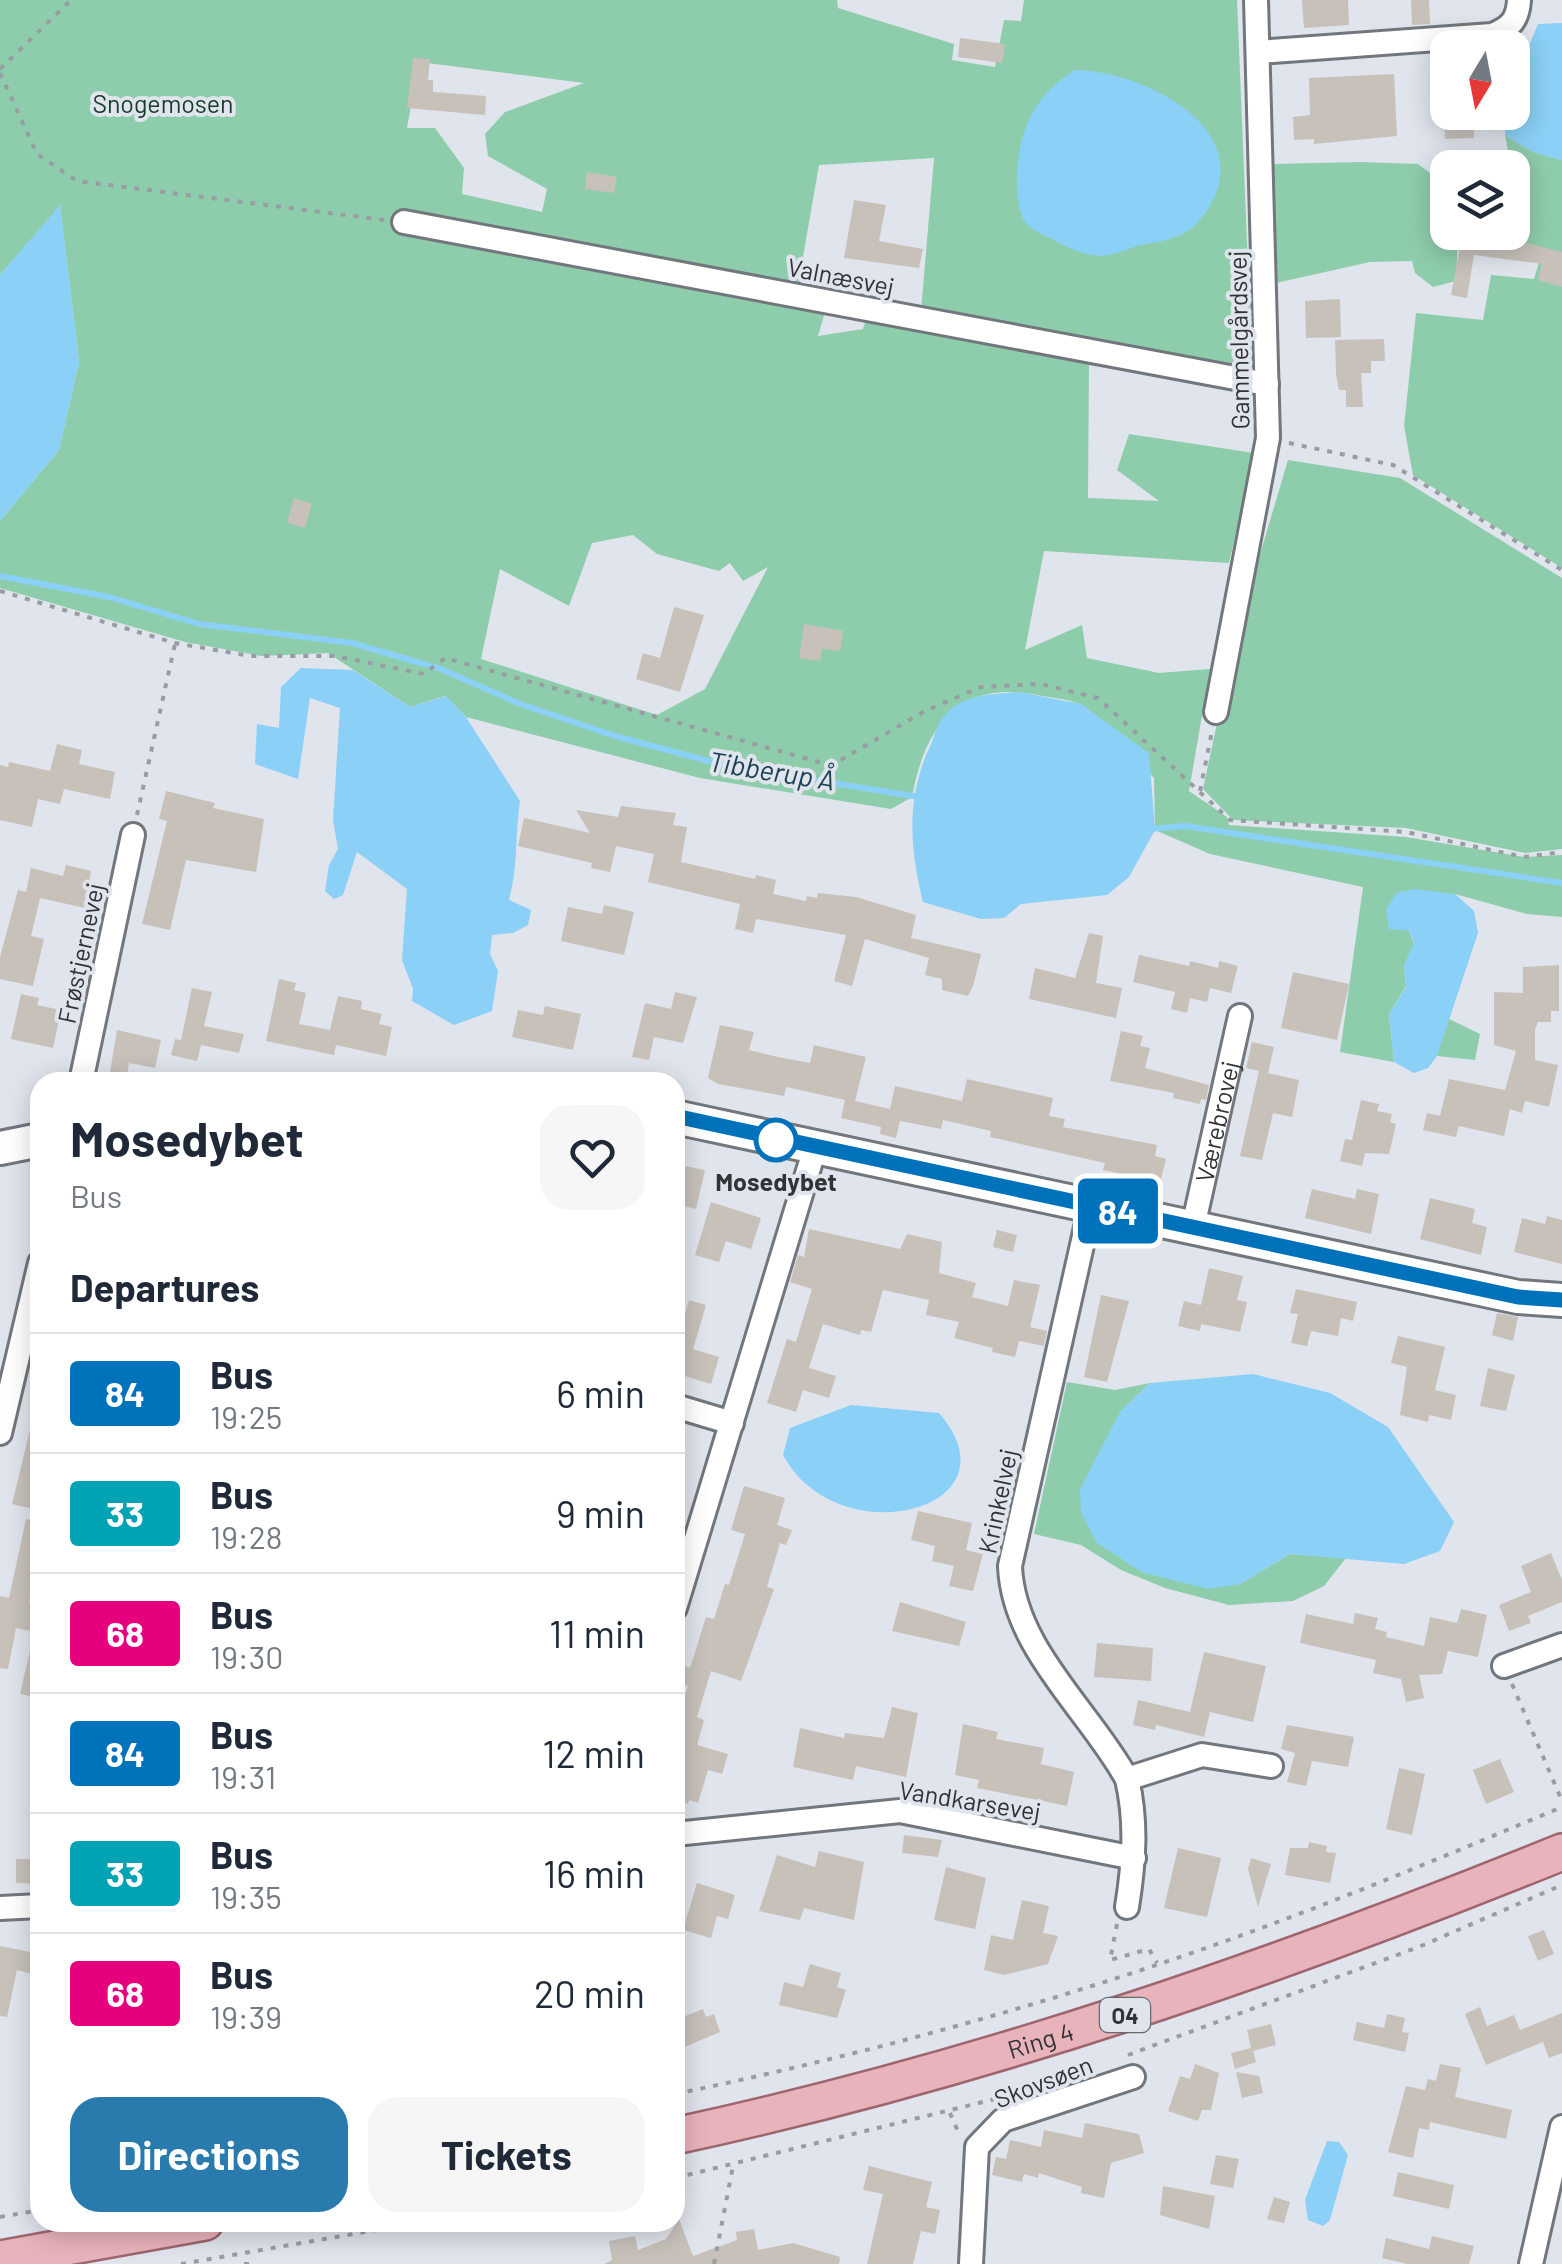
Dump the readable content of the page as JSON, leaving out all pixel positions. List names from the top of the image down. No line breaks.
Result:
{"streets":{"main road":["O4","Ring 4"],"street":["Valnæsvej","Gammelgårdsvej","Frøstjernevej","Værebrovej","Krinkelvej","Vandkarsevej","Skovsøen"]},"crossings":[["Valnæsvej","Gammelgårdsvej"],["Krinkelvej","Vandkarsevej"]],"water":["Tibberup Å"],"parks":["Snogemosen"],"places":["Mosedybet"],"lines":["bus line 84"],"north":"bottom","page":{"on_map":"84","heading":[["Mosedybet","Bus"],"Departures"],"list":[{"mark":"84","name":"Bus","note":"19:25","value":"6 min"},{"mark":"33","name":"Bus","note":"19:28","value":"9 min"},{"mark":"68","name":"Bus","note":"19:30","value":"11 min"},{"mark":"84","name":"Bus","note":"19:31","value":"12 min"},{"mark":"33","name":"Bus","note":"19:35","value":"16 min"},{"mark":"68","name":"Bus","note":"19:39","value":"20 min"}],"buttons":["Directions","Tickets"]}}
